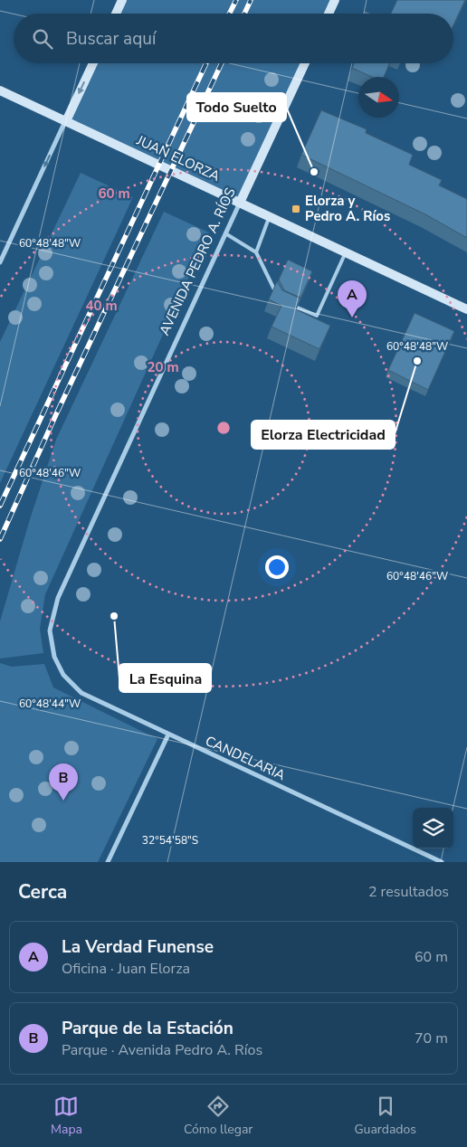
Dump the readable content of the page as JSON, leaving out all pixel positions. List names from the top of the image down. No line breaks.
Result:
{"streets":{"main road":["JUAN ELORZA","AVENIDA PEDRO A. RÍOS"],"street":["CANDELARIA"]},"crossings":[["JUAN ELORZA","AVENIDA PEDRO A. RÍOS"],["AVENIDA PEDRO A. RÍOS","CANDELARIA"]],"places":{"other":["Todo Suelto","Elorza Electricidad","La Esquina"],"transit":["Elorza y Pedro A. Ríos"]},"north":"right","page":{"search":"Buscar aquí","pins":["A","B"],"heading":["Cerca","2 resultados"],"list":[{"mark":"A","name":"La Verdad Funense","note":"Oficina · Juan Elorza","value":"60 m"},{"mark":"B","name":"Parque de la Estación","note":"Parque · Avenida Pedro A. Ríos","value":"70 m"}],"nav":["Mapa","Cómo llegar","Guardados"]},"coordinates":["60°48'48\"W","60°48'46\"W","60°48'44\"W","32°54'58\"S"],"rings":["60 m","40 m","20 m"]}
